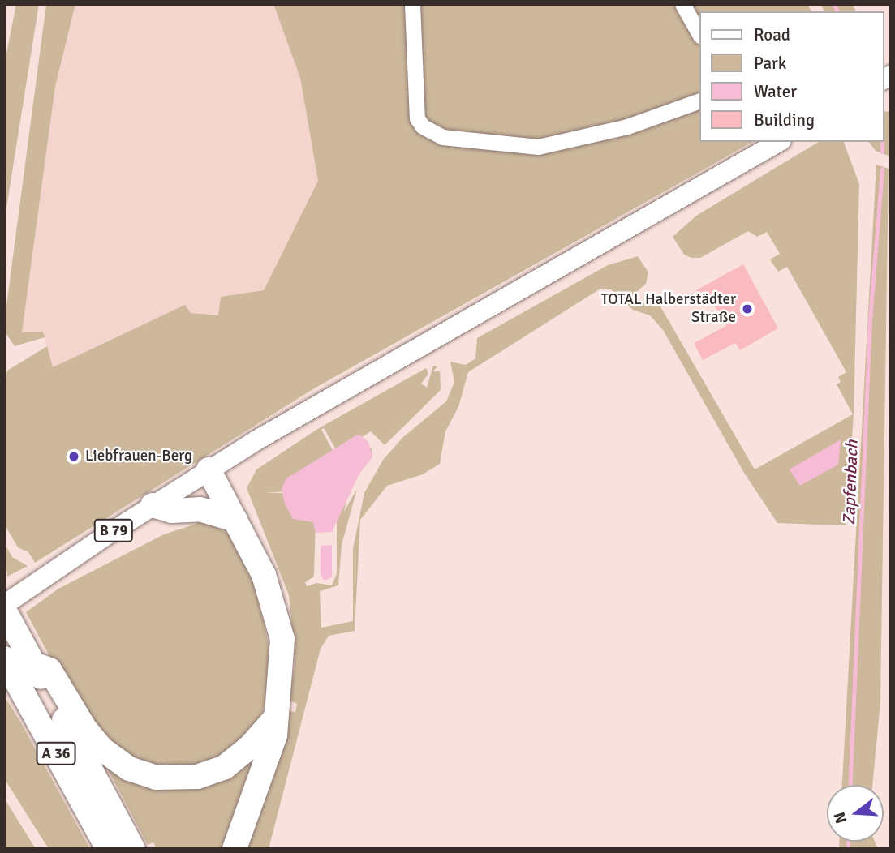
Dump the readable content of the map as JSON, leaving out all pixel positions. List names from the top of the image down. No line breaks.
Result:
{"streets":{"highway":["A 36"],"main road":["B 79"]},"water":["Zapfenbach"],"places":["TOTAL Halberstädter Straße","Liebfrauen-Berg"],"legend":["Road","Park","Water","Building"],"north":"left"}
